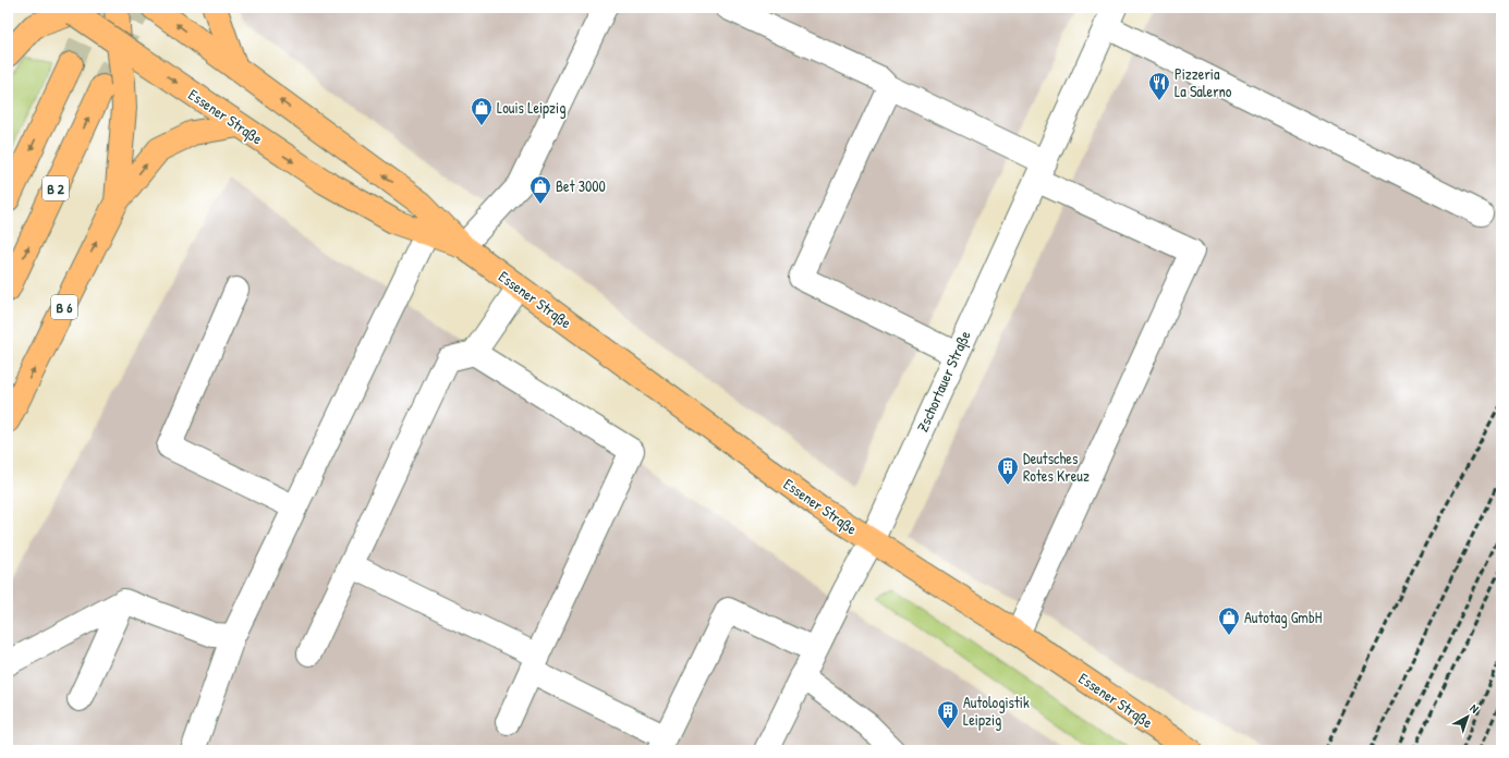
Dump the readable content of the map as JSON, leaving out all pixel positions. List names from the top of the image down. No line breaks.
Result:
{"streets":{"main road":["Essener Straße","B 2","B 6"],"street":["Zschortauer Straße"]},"crossings":[["Essener Straße","B 6"],["Essener Straße","Zschortauer Straße"],["B 2","B 6"]],"places":{"restaurant":["Pizzeria La Salerno"],"shop":["Louis Leipzig","Bet 3000","Autotag GmbH"],"building":["Deutsches Rotes Kreuz","Autologistik Leipzig"]},"north":"top right"}
